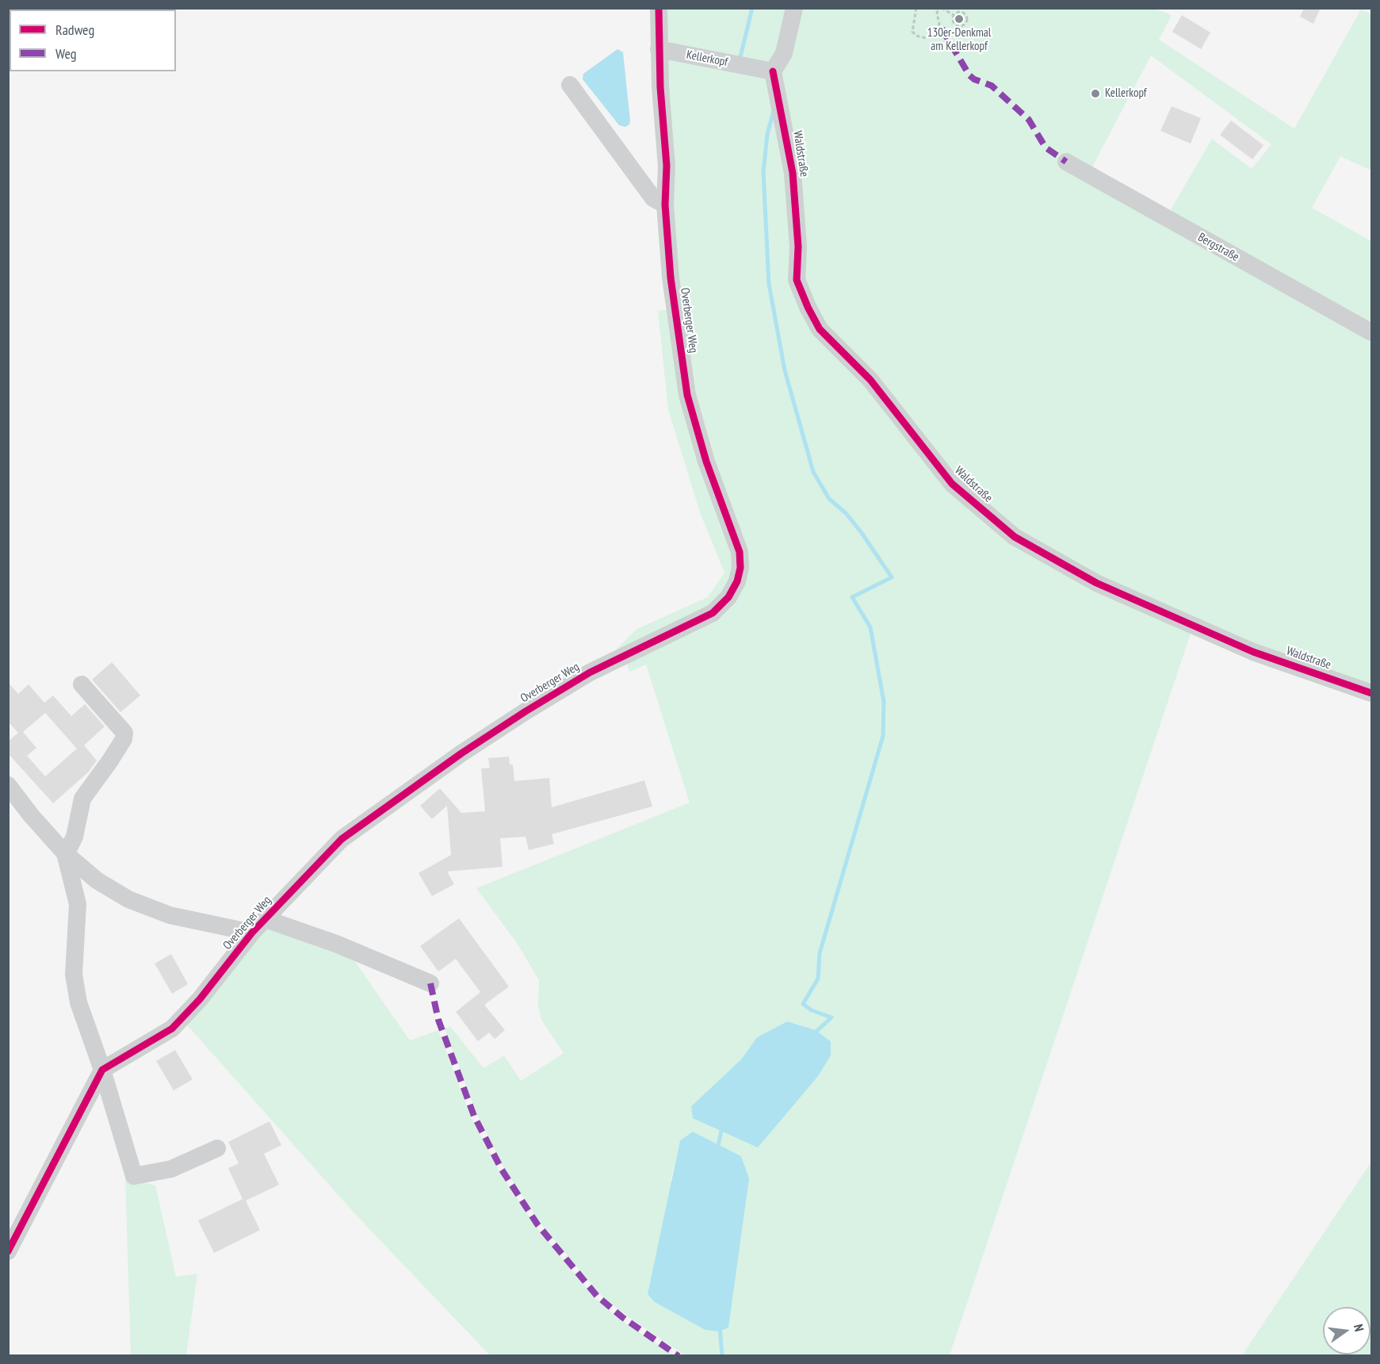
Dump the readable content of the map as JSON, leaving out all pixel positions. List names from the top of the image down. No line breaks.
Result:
{"streets":{"street":["Kellerkopf","Waldstraße","Bergstraße","Overberger Weg"]},"crossings":[["Kellerkopf","Waldstraße"],["Kellerkopf","Overberger Weg"]],"places":["130er-Denkmal am Kellerkopf","Kellerkopf"],"legend":["Radweg","Weg"],"north":"right"}
